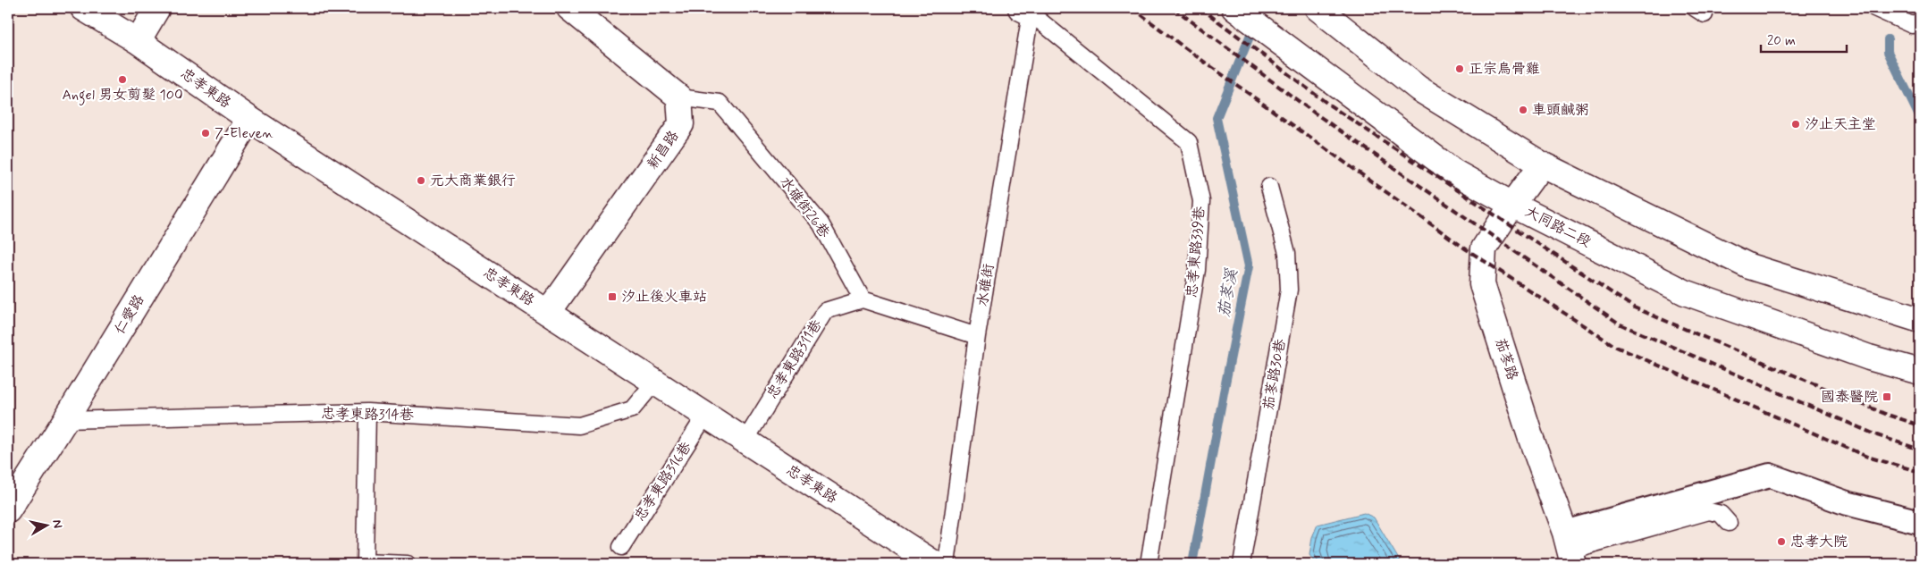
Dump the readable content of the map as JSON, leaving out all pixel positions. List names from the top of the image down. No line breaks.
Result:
{"streets":{"street":["忠孝東路","新昌路","大同路二段","仁愛路","茄苳路"],"lane":["水碓街26巷","忠孝東路339巷","水碓街","忠孝東路311巷","茄苳路30巷","忠孝東路314巷","忠孝東路316巷"]},"crossings":[["忠孝東路","新昌路"],["忠孝東路","仁愛路"],["忠孝東路","忠孝東路311巷"],["忠孝東路","忠孝東路314巷"],["忠孝東路","忠孝東路316巷"],["新昌路","水碓街26巷"],["水碓街26巷","忠孝東路311巷"],["大同路二段","茄苳路"],["忠孝東路339巷","水碓街"],["仁愛路","忠孝東路314巷"]],"water":["茄苳溪"],"places":{"other":["正宗烏骨雞","Angel 男女剪髮 100","車頭鹹粥","汐止天主堂","7-Eleven","元大商業銀行","忠孝大院"],"transit":["汐止後火車站","國泰醫院"]},"scale_bar":"20 m","north":"right"}
